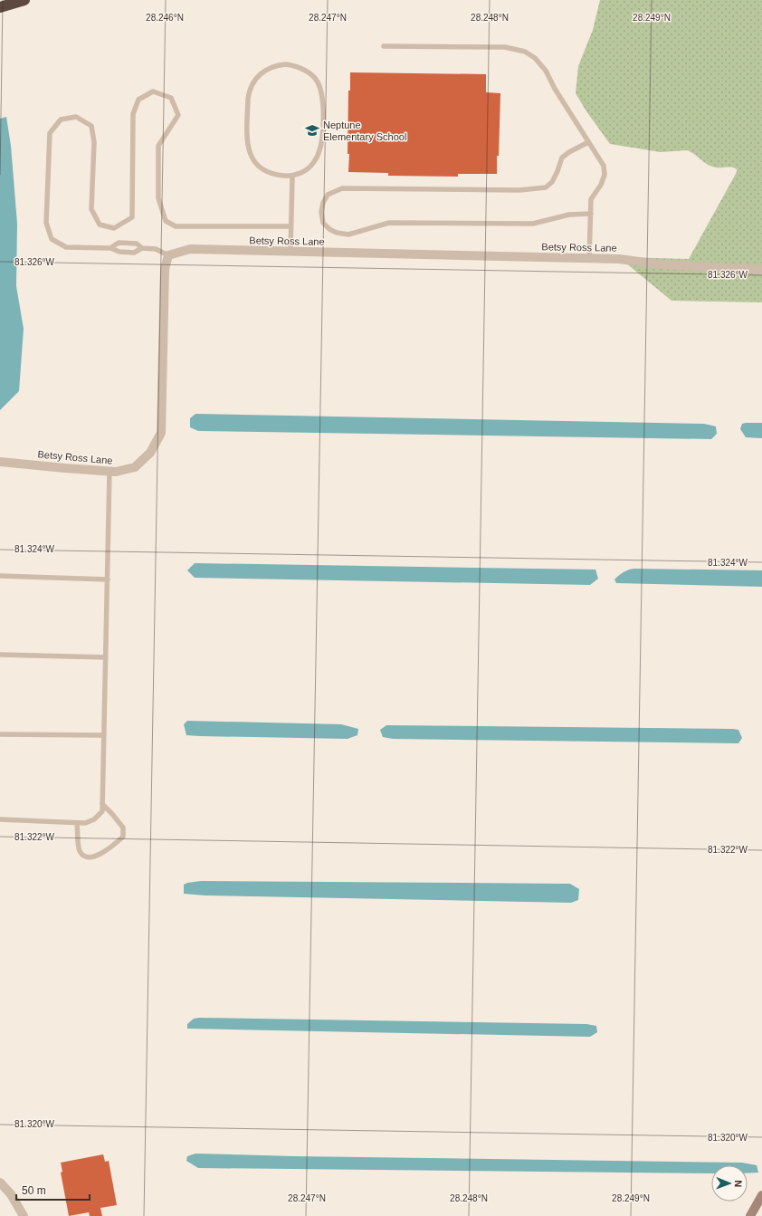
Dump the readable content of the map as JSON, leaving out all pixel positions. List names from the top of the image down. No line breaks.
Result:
{"streets":{"street":["Betsy Ross Lane"]},"places":{"school or university":["Neptune Elementary School"]},"scale_bar":"50 m","north":"right","coordinates":["28.246°N","28.247°N","28.248°N","28.249°N","81.326°W","81.324°W","81.322°W","81.320°W"]}
